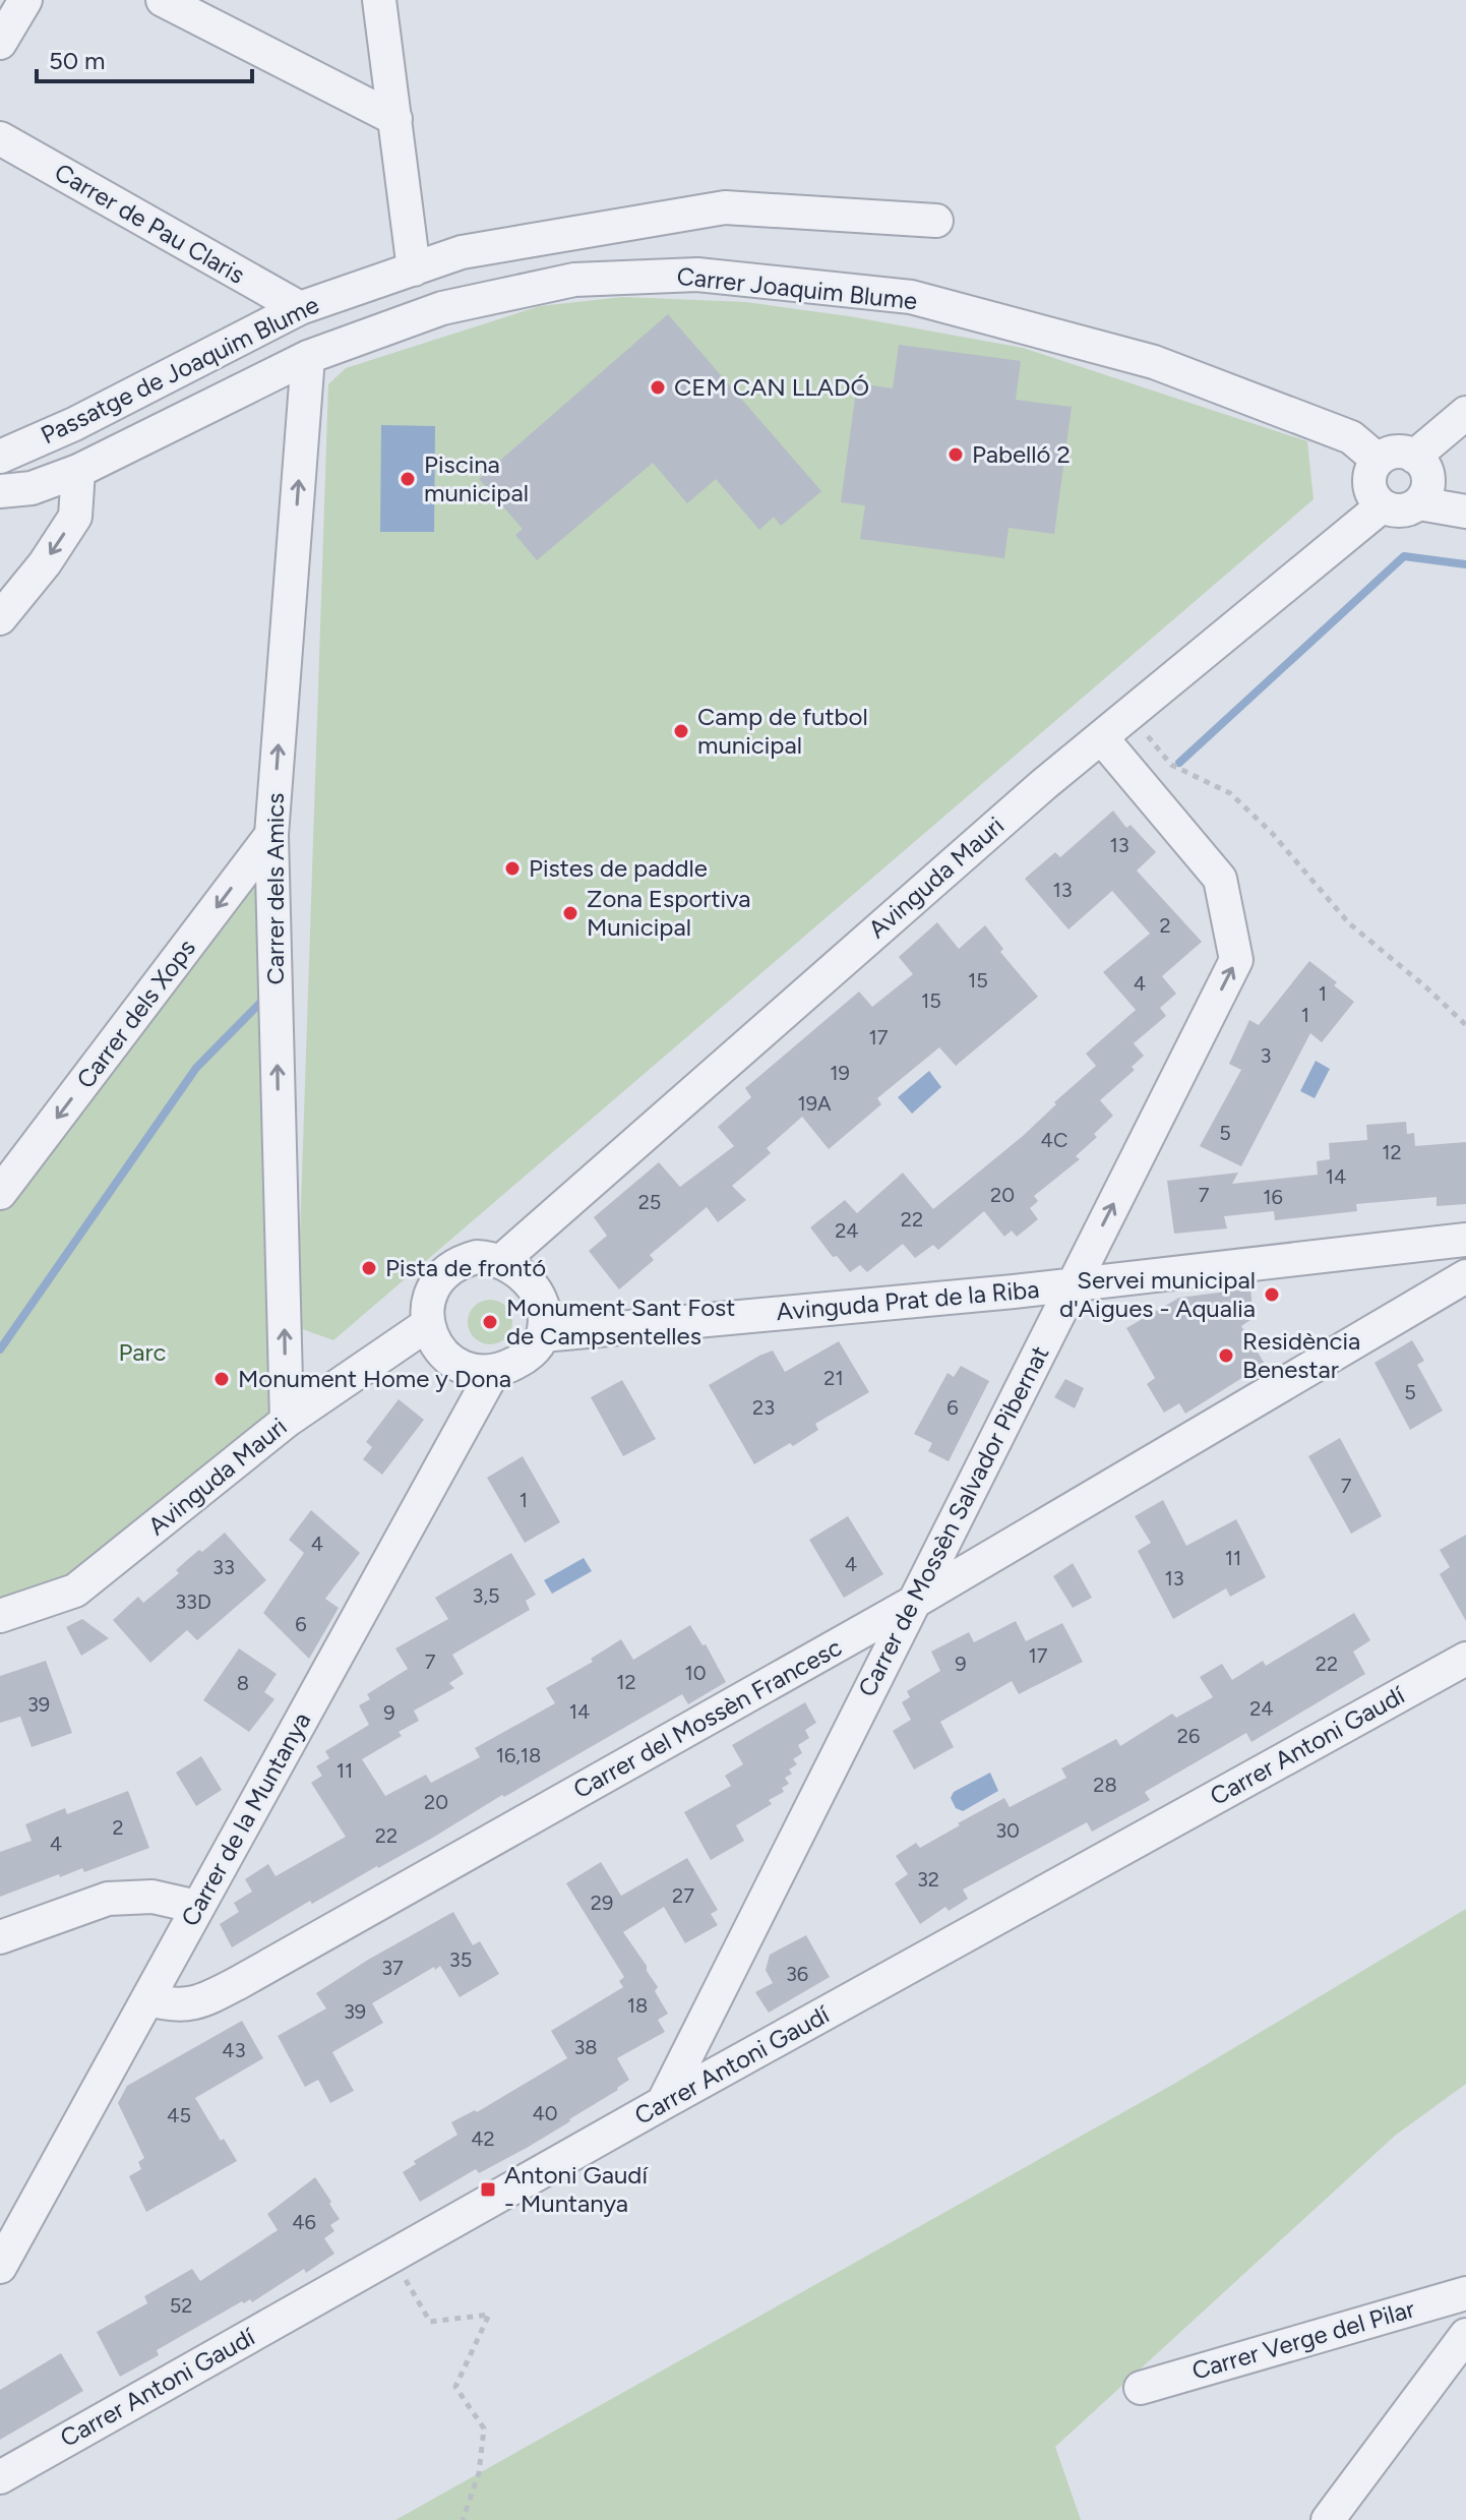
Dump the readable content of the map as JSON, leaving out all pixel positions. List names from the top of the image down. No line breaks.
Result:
{"streets":{"street":["Carrer de Pau Claris","Carrer Joaquim Blume","Passatge de Joaquim Blume","Avinguda Mauri","Carrer dels Amics","Carrer dels Xops","Avinguda Prat de la Riba","Carrer de Mossèn Salvador Pibernat","Carrer del Mossèn Francesc","Carrer Antoni Gaudí","Carrer de la Muntanya","Carrer Verge del Pilar"]},"crossings":[["Carrer de Pau Claris","Passatge de Joaquim Blume"],["Carrer Joaquim Blume","Avinguda Mauri"],["Carrer Joaquim Blume","Carrer dels Amics"],["Avinguda Mauri","Carrer dels Amics"],["Avinguda Mauri","Avinguda Prat de la Riba"],["Avinguda Mauri","Carrer de Mossèn Salvador Pibernat"],["Avinguda Mauri","Carrer de la Muntanya"],["Carrer dels Amics","Carrer dels Xops"],["Avinguda Prat de la Riba","Carrer de Mossèn Salvador Pibernat"],["Avinguda Prat de la Riba","Carrer de la Muntanya"],["Carrer de Mossèn Salvador Pibernat","Carrer del Mossèn Francesc"],["Carrer de Mossèn Salvador Pibernat","Carrer Antoni Gaudí"],["Carrer del Mossèn Francesc","Carrer de la Muntanya"]],"one_way":["Carrer dels Amics","Carrer dels Xops","Carrer de Mossèn Salvador Pibernat"],"parks":["Parc"],"places":{"other":["CEM CAN LLADÓ","Pabelló 2","Piscina municipal","Camp de futbol municipal","Pistes de paddle","Zona Esportiva Municipal","Pista de frontó","Servei municipal d'Aigues - Aqualia","Monument Sant Fost de Campsentelles","Residència Benestar","Monument Home y Dona"],"transit":["Antoni Gaudí - Muntanya"]},"house_numbers":["13","13","2","15","4","1","15","1","17","3","19","19A","5","4C","12","14","20","7","16","25","22","24","21","5","23","6","7","1","4","11","4","33","13","3,5","33D","6","17","7","9","22","10","12","8","39","24","14","9","26","16,18","11","28","20","2","30","22","4","32","27","29","35","37","36","18","39","38","43","40","45","42","46","52"],"scale_bar":"50 m"}
